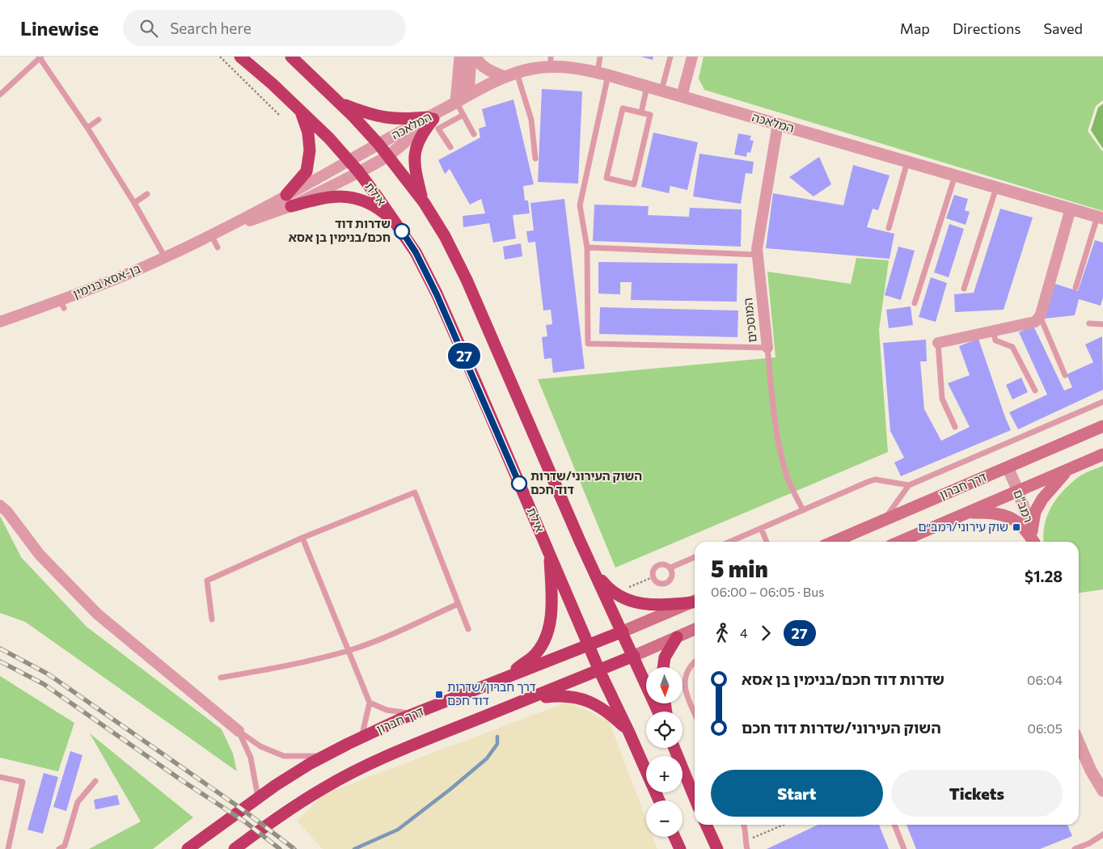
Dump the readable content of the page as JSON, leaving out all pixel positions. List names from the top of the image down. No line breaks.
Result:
{"streets":{"highway":["אילת","דרך חברון"],"street":["המלאכה","בן-אסא בנימין","המוסכים","רמב\"ם"]},"crossings":[["המלאכה","בן-אסא בנימין"],["המלאכה","המוסכים"],["אילת","בן-אסא בנימין"],["אילת","דרך חברון"],["דרך חברון","רמב\"ם"]],"places":{"other":["שדרות דוד חכם/בנימין בן אסא","השוק העירוני/שדרות דוד חכם"],"transit":["שוק עירוני/רמב״ם","דרך חברון/שדרות דוד חכם"]},"lines":["bus line 27"],"north":"bottom","page":{"header":"Linewise","search":"Search here","nav":["Map","Directions","Saved"],"on_map":"27","heading":["5 min","06:00 – 06:05 · Bus","$1.28"],"legs":["4","27"],"list":[{"name":"שדרות דוד חכם/בנימין בן אסא","value":"06:04"},{"name":"השוק העירוני/שדרות דוד חכם","value":"06:05"}],"map_buttons":["+","−"],"buttons":["Start","Tickets"]}}
